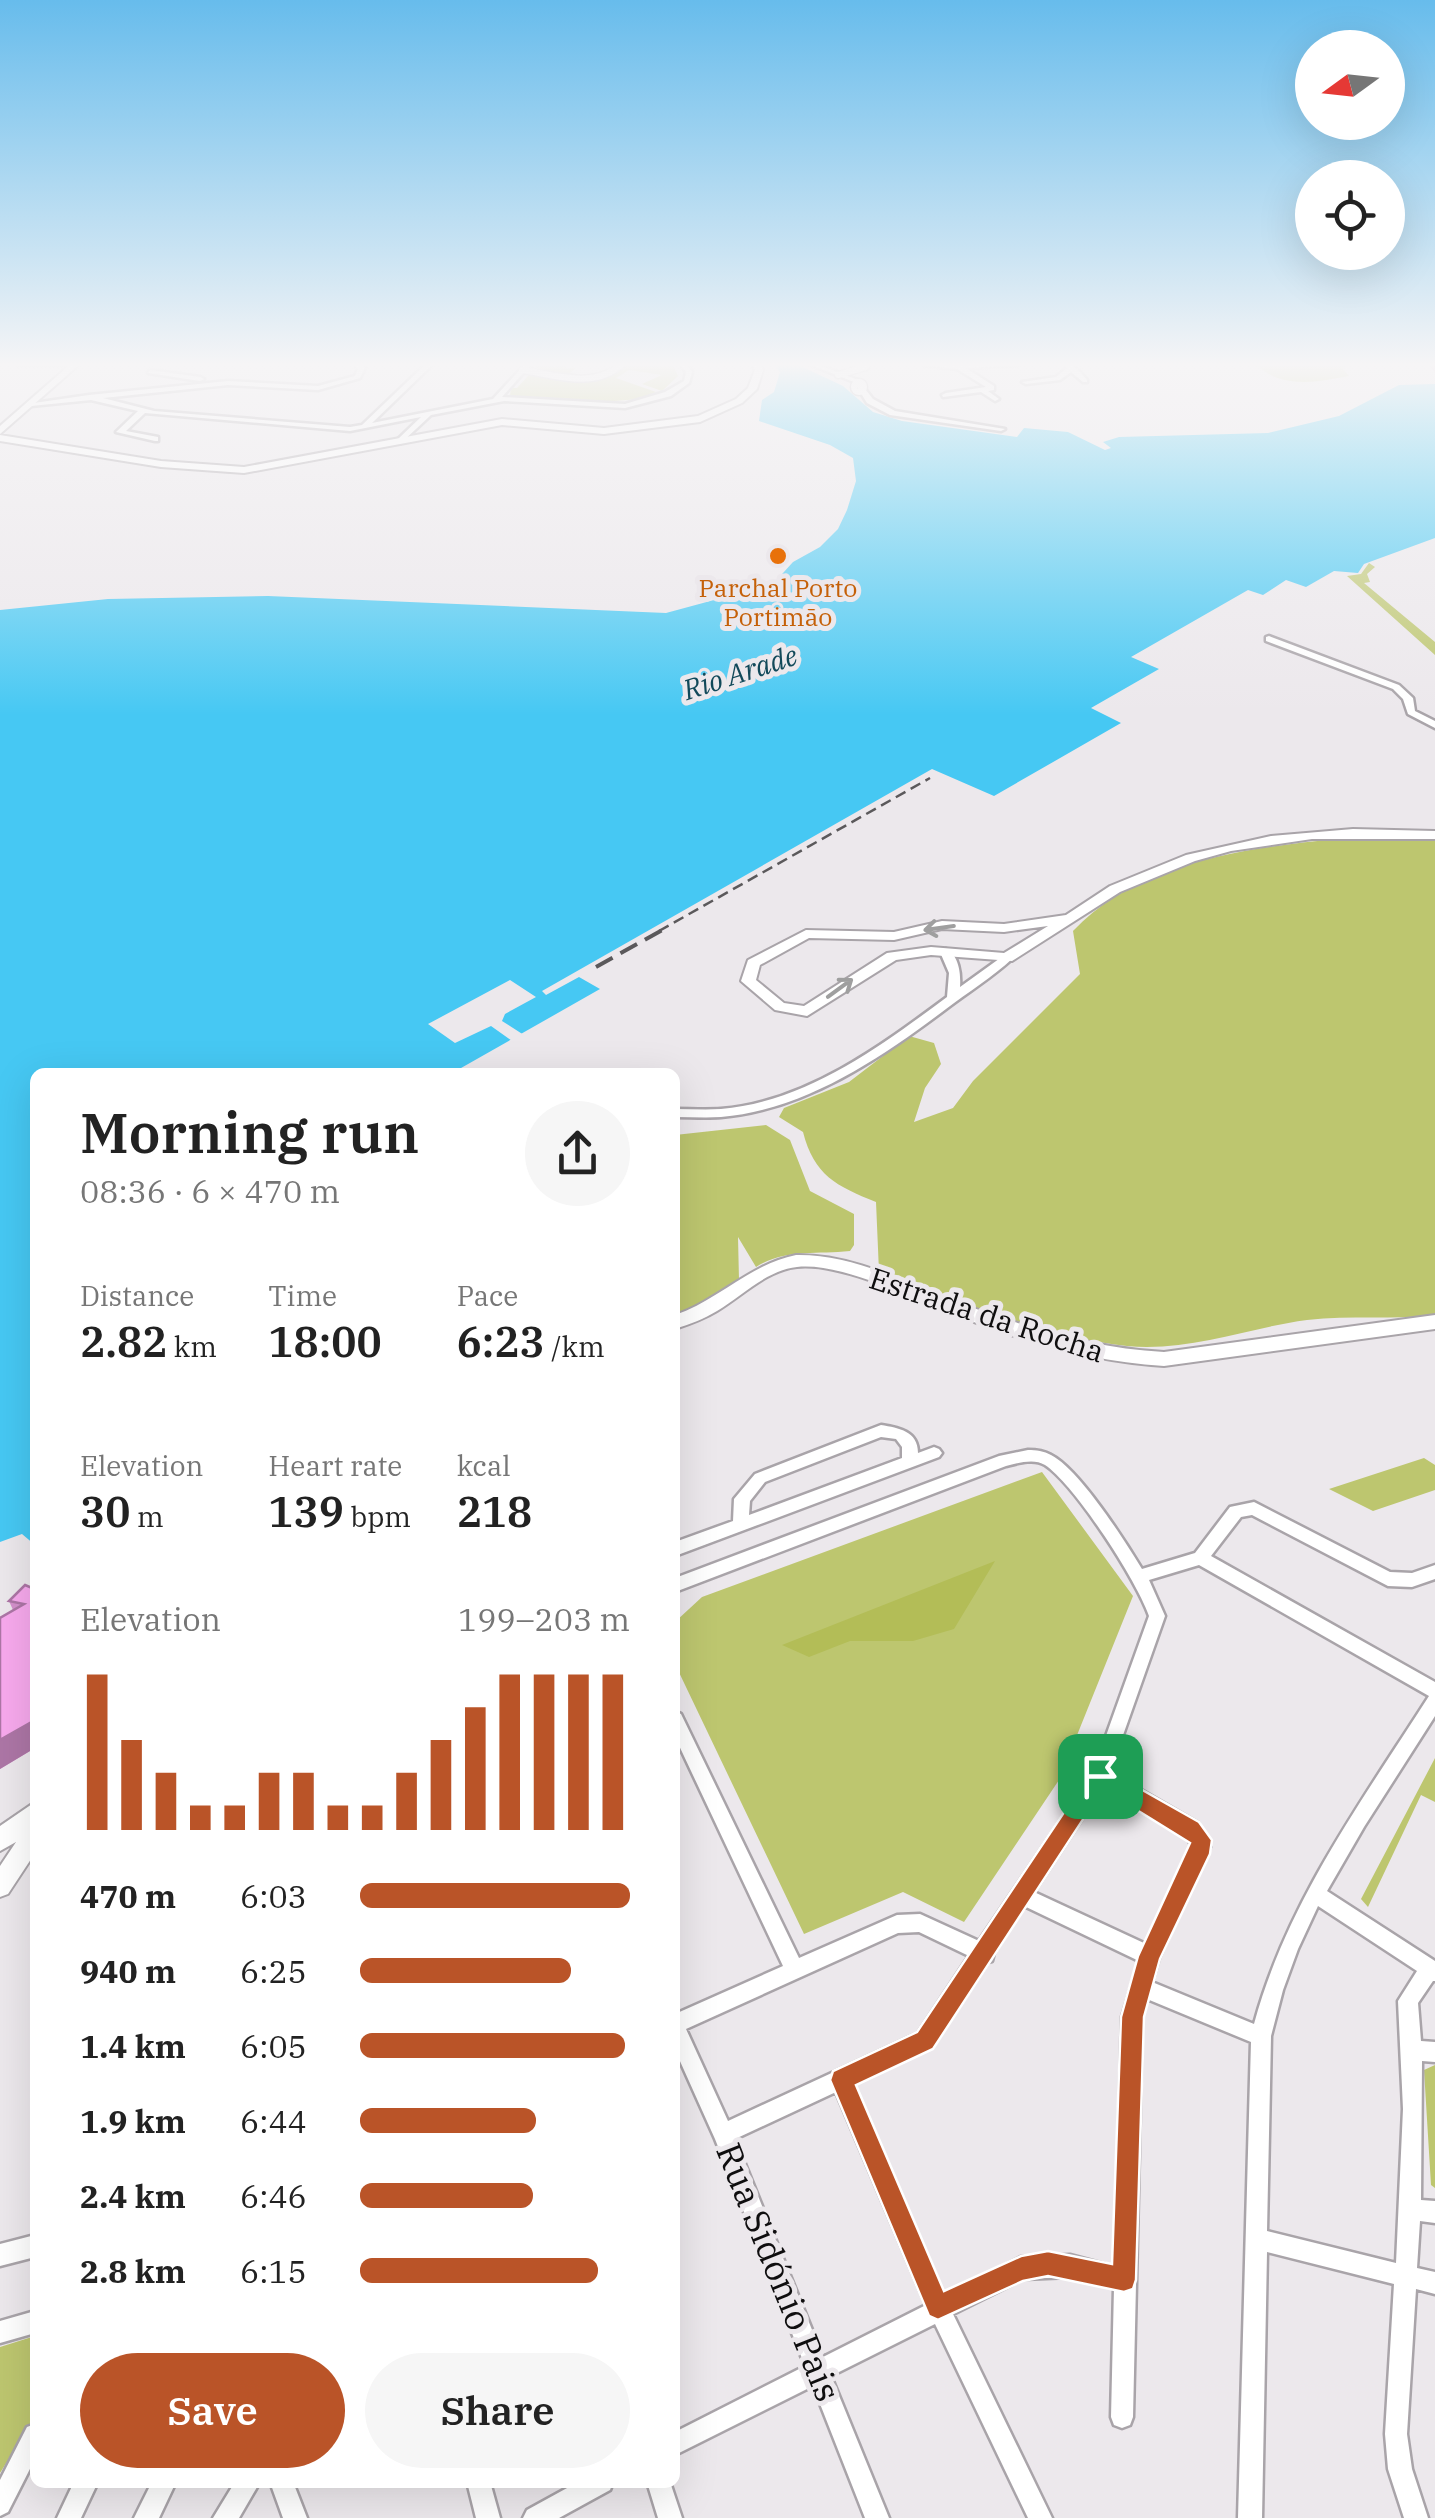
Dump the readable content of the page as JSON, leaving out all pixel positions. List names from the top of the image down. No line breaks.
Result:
{"streets":{"street":["Estrada da Rocha","Rua Sidónio Pais"]},"water":["Rio Arade"],"places":["Parchal Porto Portimão"],"north":"left","page":{"heading":["Morning run","08:36 · 6 × 470 m"],"stats":[["Distance","2.82 km"],["Time","18:00"],["Pace","6:23 /km"],["Elevation","30 m"],["Heart rate","139 bpm"],["kcal","218"]],"chart":["Elevation","199–203 m"],"list":[{"name":"470 m","note":"6:03"},{"name":"940 m","note":"6:25"},{"name":"1.4 km","note":"6:05"},{"name":"1.9 km","note":"6:44"},{"name":"2.4 km","note":"6:46"},{"name":"2.8 km","note":"6:15"}],"buttons":["Save","Share"]}}
